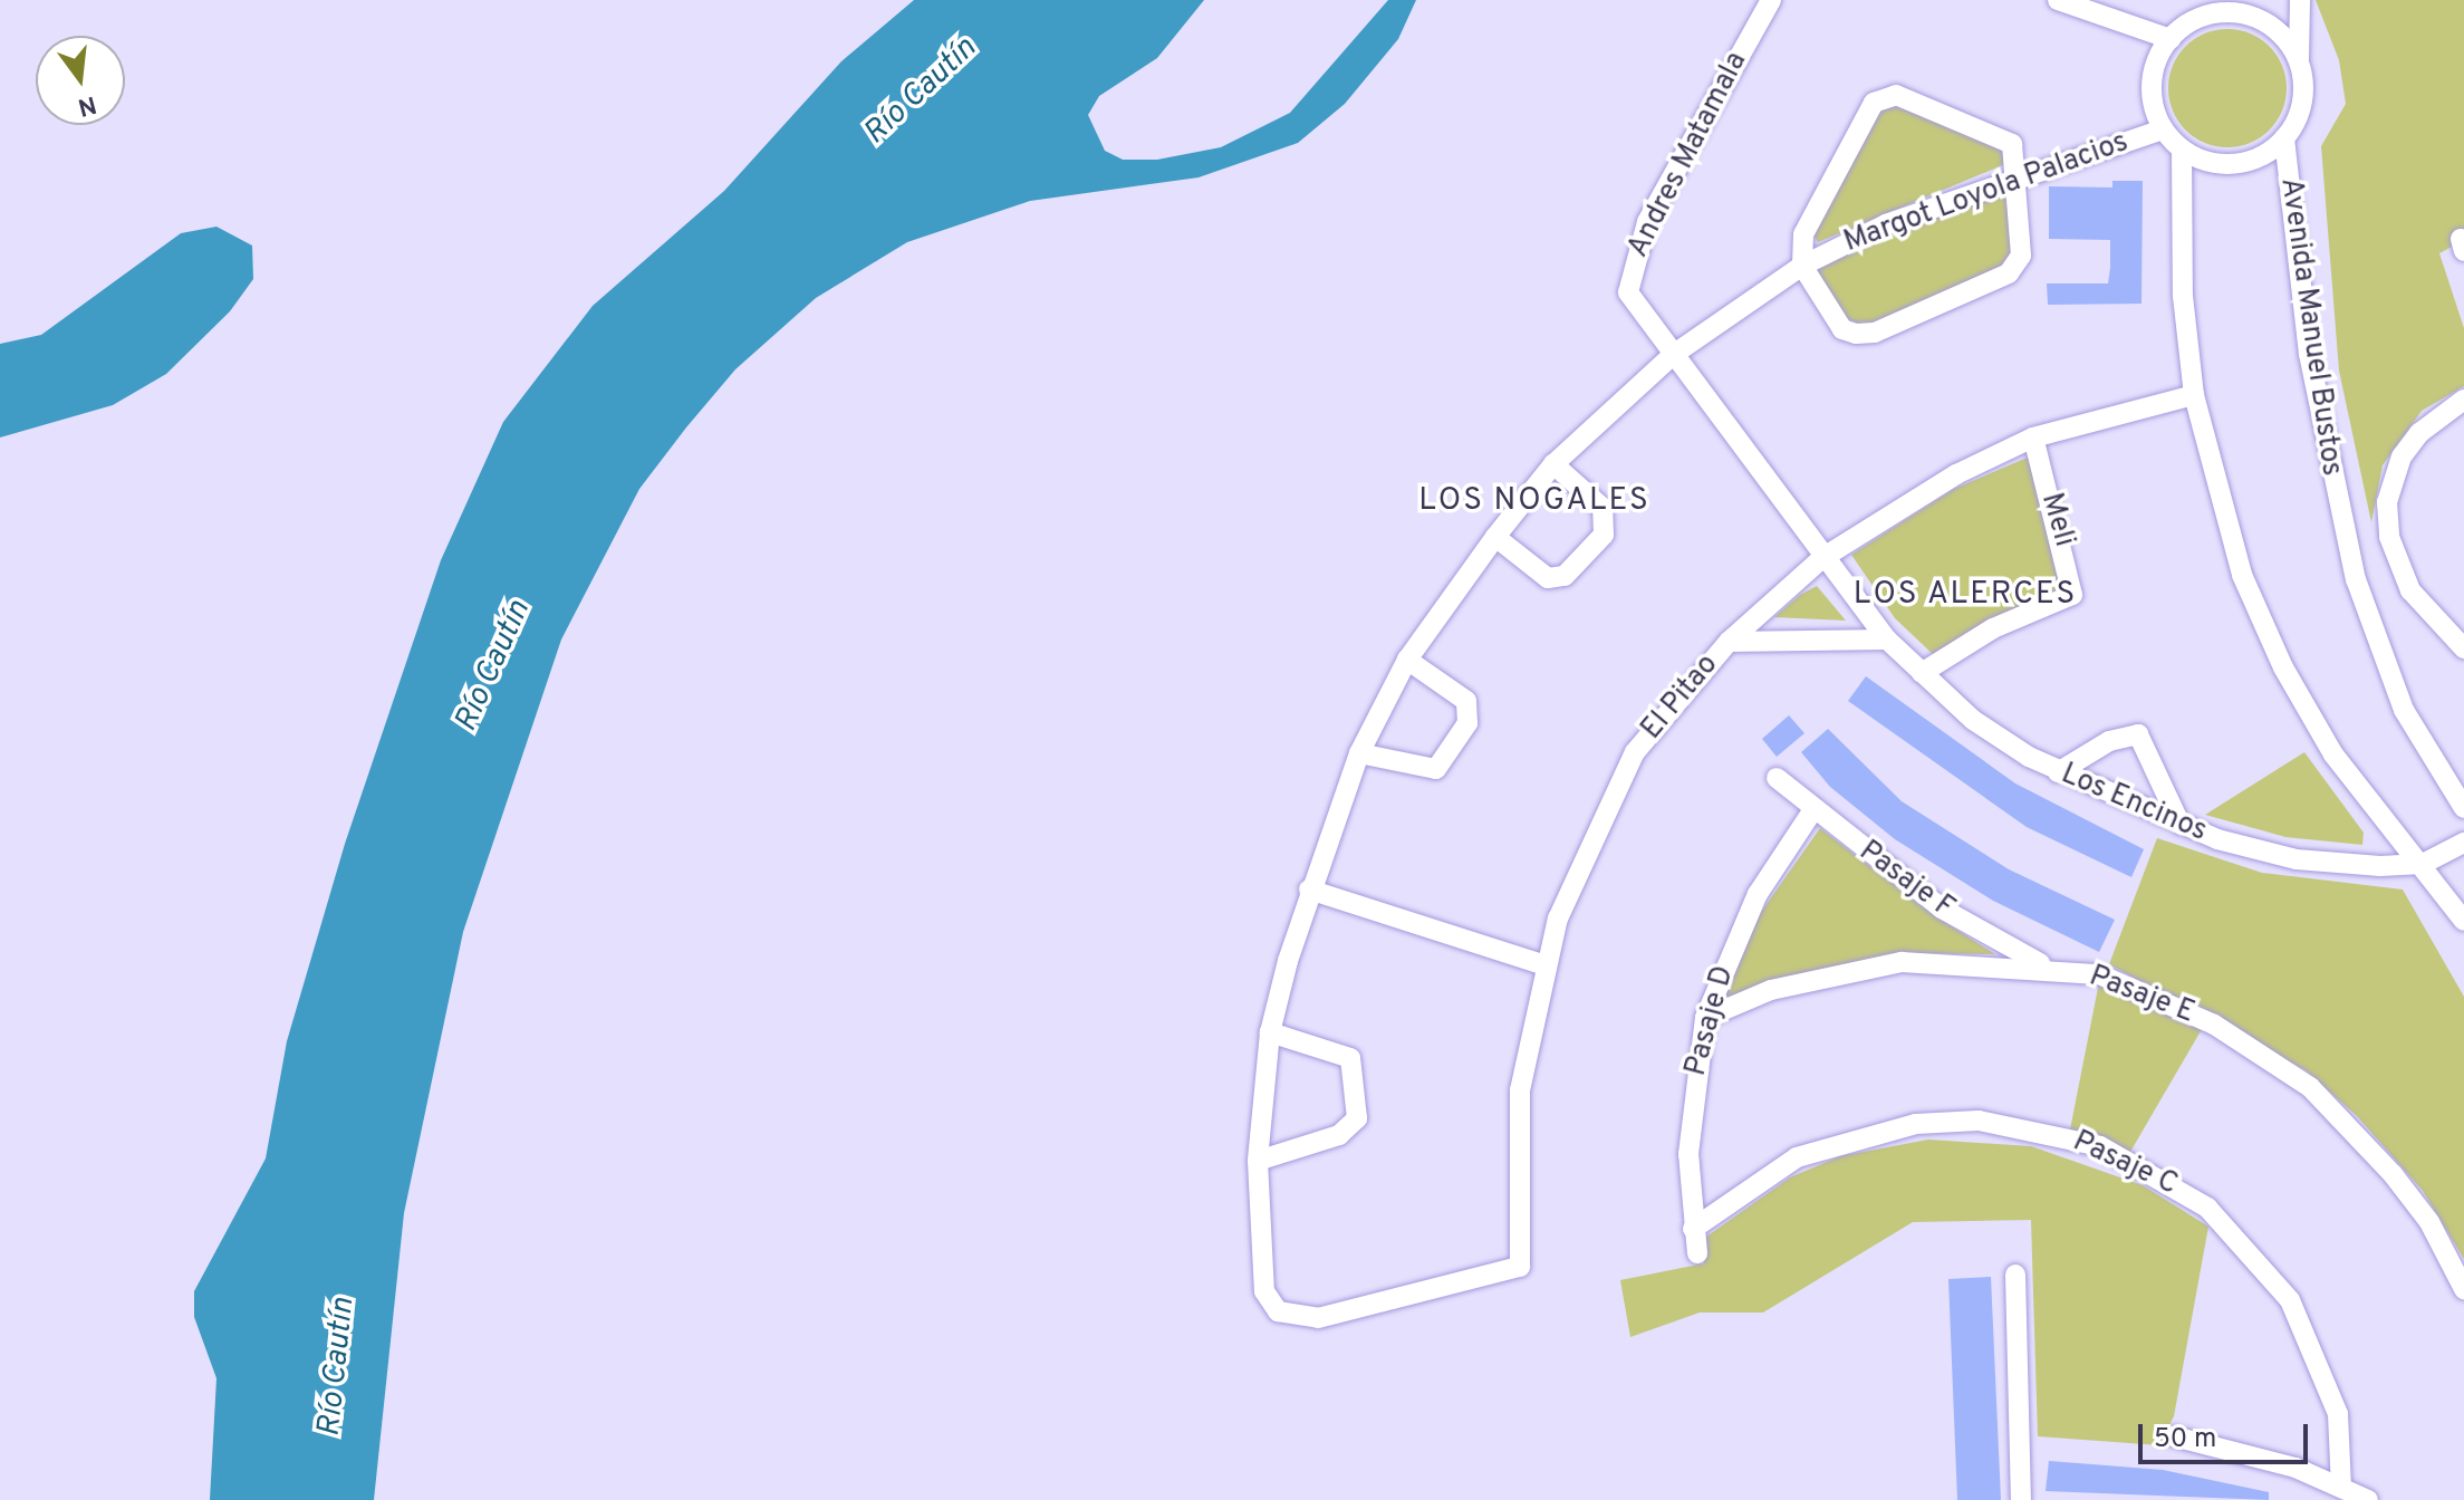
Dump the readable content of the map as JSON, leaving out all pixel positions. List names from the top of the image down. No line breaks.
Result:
{"streets":{"street":["Andres Matamala","Margot Loyola Palacios","Avenida Manuel Bustos","Meli","El Pitao","Los Encinos","Pasaje F","Pasaje E","Pasaje D","Pasaje C"]},"crossings":[["Andres Matamala","Margot Loyola Palacios"],["Andres Matamala","Los Encinos"],["Margot Loyola Palacios","Avenida Manuel Bustos"],["Margot Loyola Palacios","El Pitao"],["Margot Loyola Palacios","Los Encinos"],["Meli","El Pitao"],["Meli","Los Encinos"],["El Pitao","Los Encinos"],["Pasaje F","Pasaje E"],["Pasaje F","Pasaje D"],["Pasaje E","Pasaje D"],["Pasaje D","Pasaje C"]],"districts":["LOS NOGALES","LOS ALERCES"],"water":["Río Cautín"],"scale_bar":"50 m","north":"bottom"}
